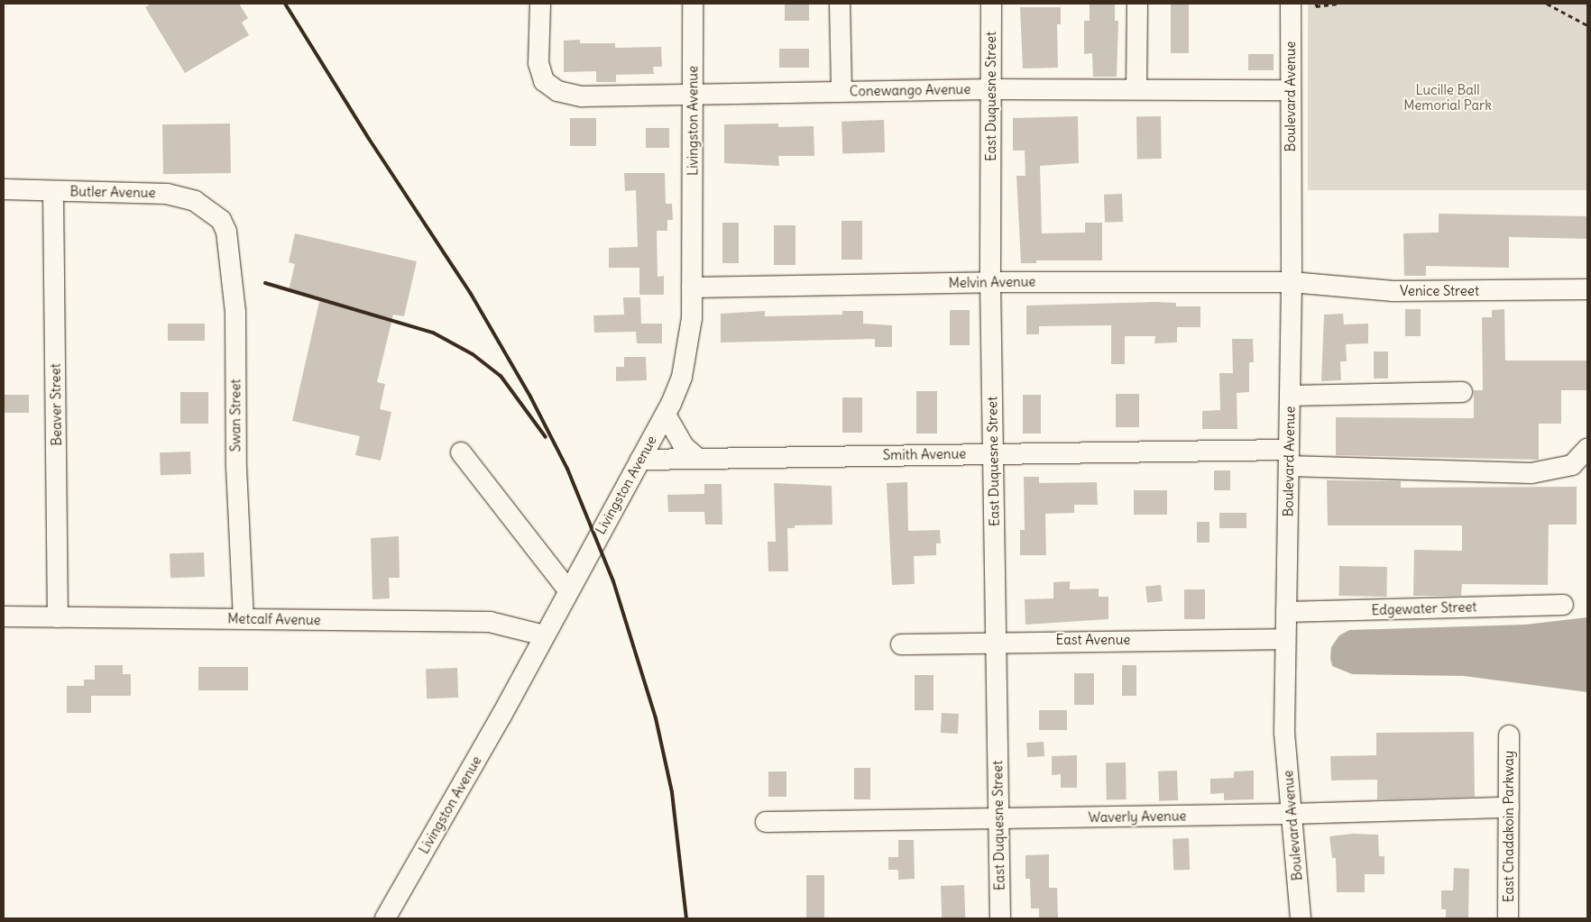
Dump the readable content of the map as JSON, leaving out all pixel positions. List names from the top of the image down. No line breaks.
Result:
{"streets":{"street":["Conewango Avenue","East Duquesne Street","Boulevard Avenue","Livingston Avenue","Butler Avenue","Melvin Avenue","Venice Street","Beaver Street","Swan Street","Smith Avenue","Edgewater Street","Metcalf Avenue","East Avenue","Waverly Avenue","East Chadakoin Parkway"]},"crossings":[["Conewango Avenue","East Duquesne Street"],["Conewango Avenue","Boulevard Avenue"],["Conewango Avenue","Livingston Avenue"],["East Duquesne Street","Melvin Avenue"],["East Duquesne Street","Smith Avenue"],["East Duquesne Street","East Avenue"],["East Duquesne Street","Waverly Avenue"],["Boulevard Avenue","Melvin Avenue"],["Boulevard Avenue","Venice Street"],["Boulevard Avenue","Smith Avenue"],["Boulevard Avenue","Edgewater Street"],["Boulevard Avenue","East Avenue"],["Boulevard Avenue","Waverly Avenue"],["Livingston Avenue","Melvin Avenue"],["Livingston Avenue","Smith Avenue"],["Livingston Avenue","Metcalf Avenue"],["Butler Avenue","Beaver Street"],["Butler Avenue","Swan Street"],["Melvin Avenue","Venice Street"],["Beaver Street","Metcalf Avenue"],["Swan Street","Metcalf Avenue"],["Waverly Avenue","East Chadakoin Parkway"]],"parks":["Lucille Ball Memorial Park"]}
